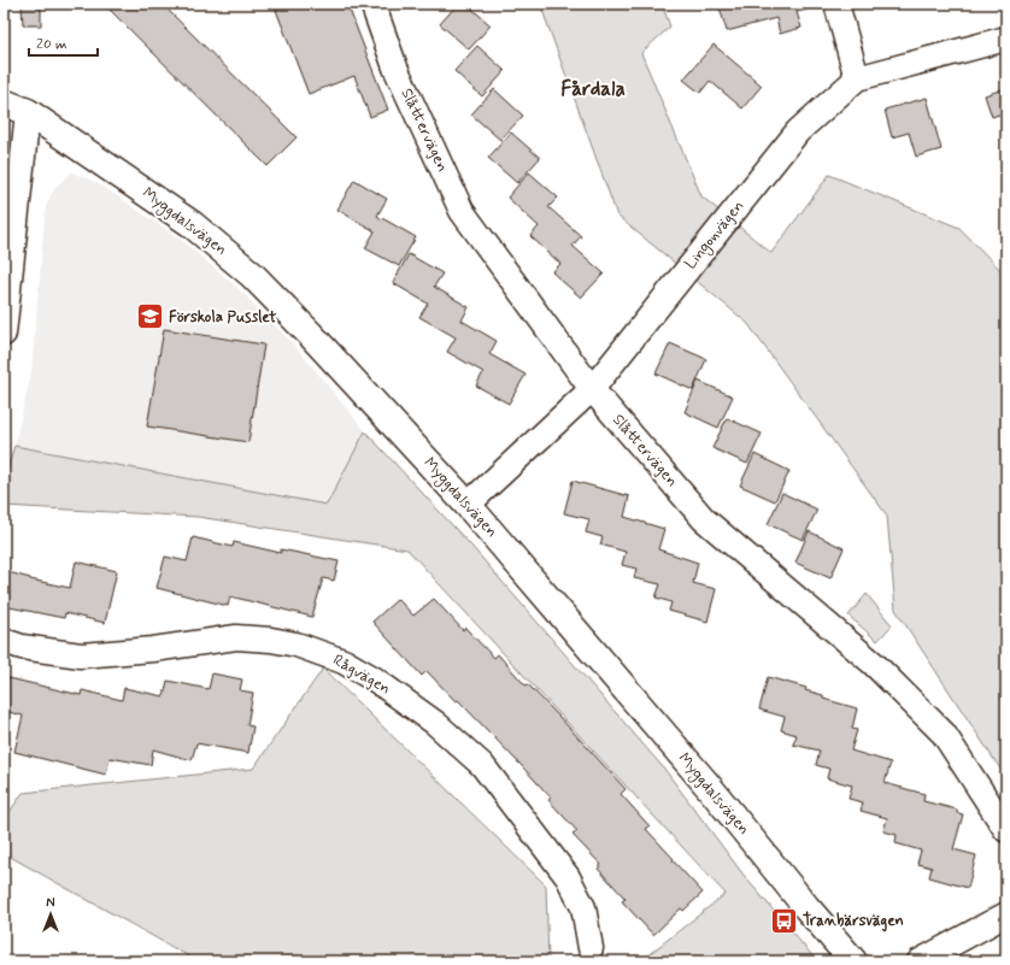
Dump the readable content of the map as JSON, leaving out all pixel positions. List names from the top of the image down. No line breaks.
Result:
{"streets":{"street":["Slåttervägen","Myggdalsvägen","Lingonvägen","Rågvägen"]},"crossings":[["Slåttervägen","Lingonvägen"],["Myggdalsvägen","Lingonvägen"]],"districts":["Fårdala"],"places":{"school or university":["Förskola Pusslet"],"bus stop":["Tranbärsvägen"]},"scale_bar":"20 m","north":"top"}
